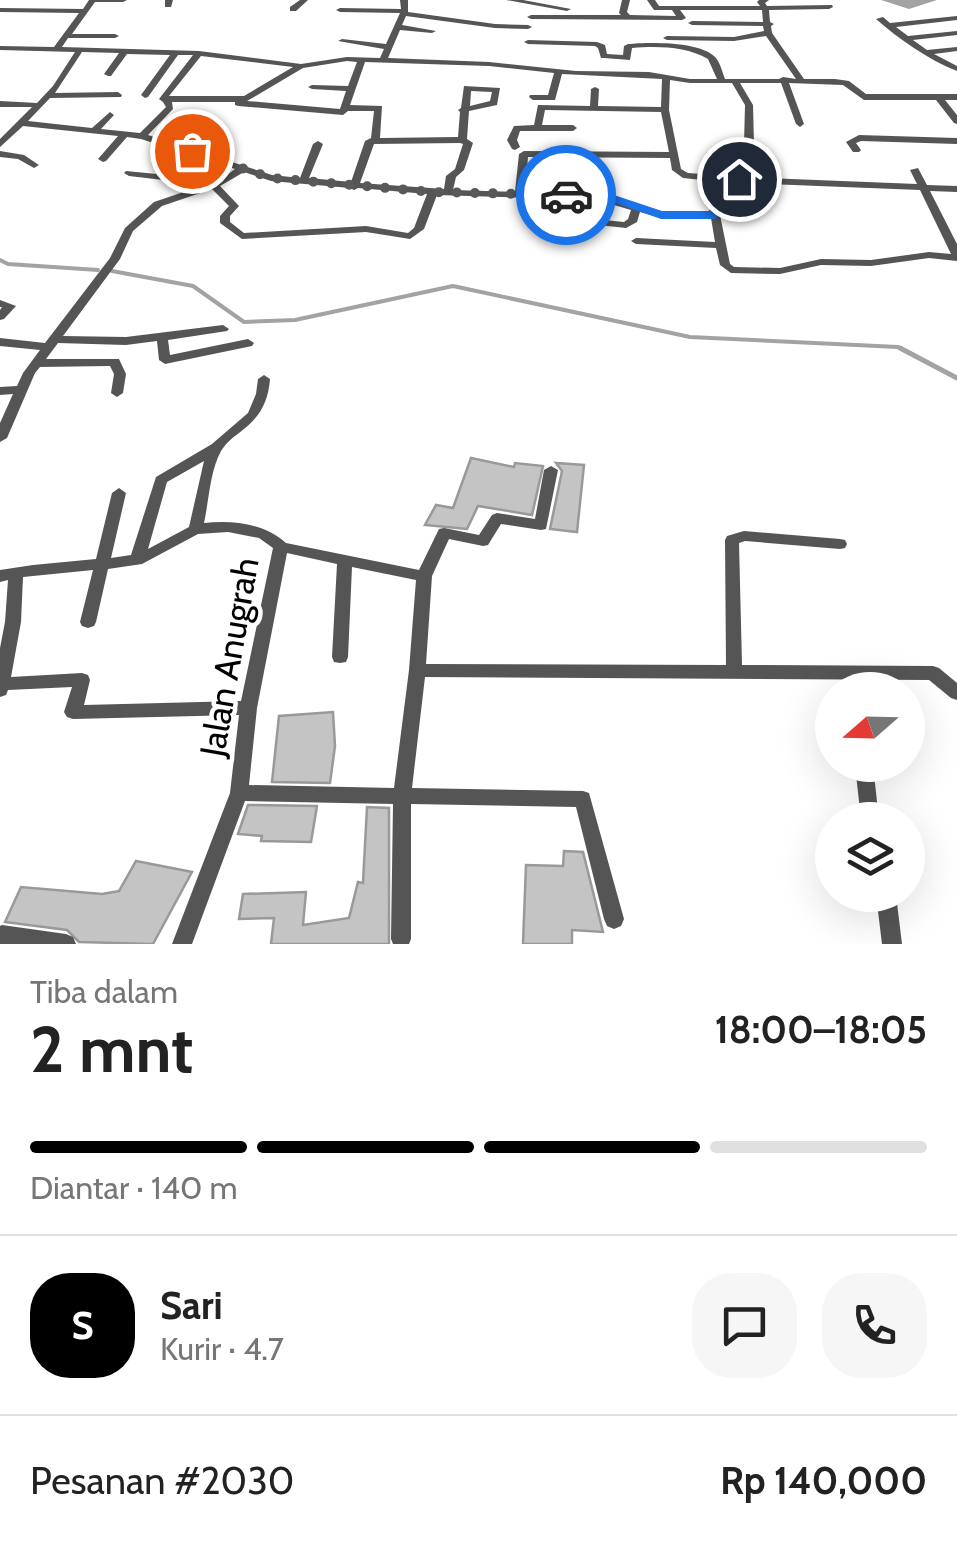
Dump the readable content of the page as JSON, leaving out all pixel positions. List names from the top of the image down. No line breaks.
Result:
{"streets":{"street":["Jalan Anugrah"]},"north":"left","page":{"heading":["2 mnt","Tiba dalam","18:00–18:05"],"panel":["Sari","Kurir · 4.7","Pesanan #2030","Rp 140,000"],"bar":"Diantar · 140 m","round":"S"}}
